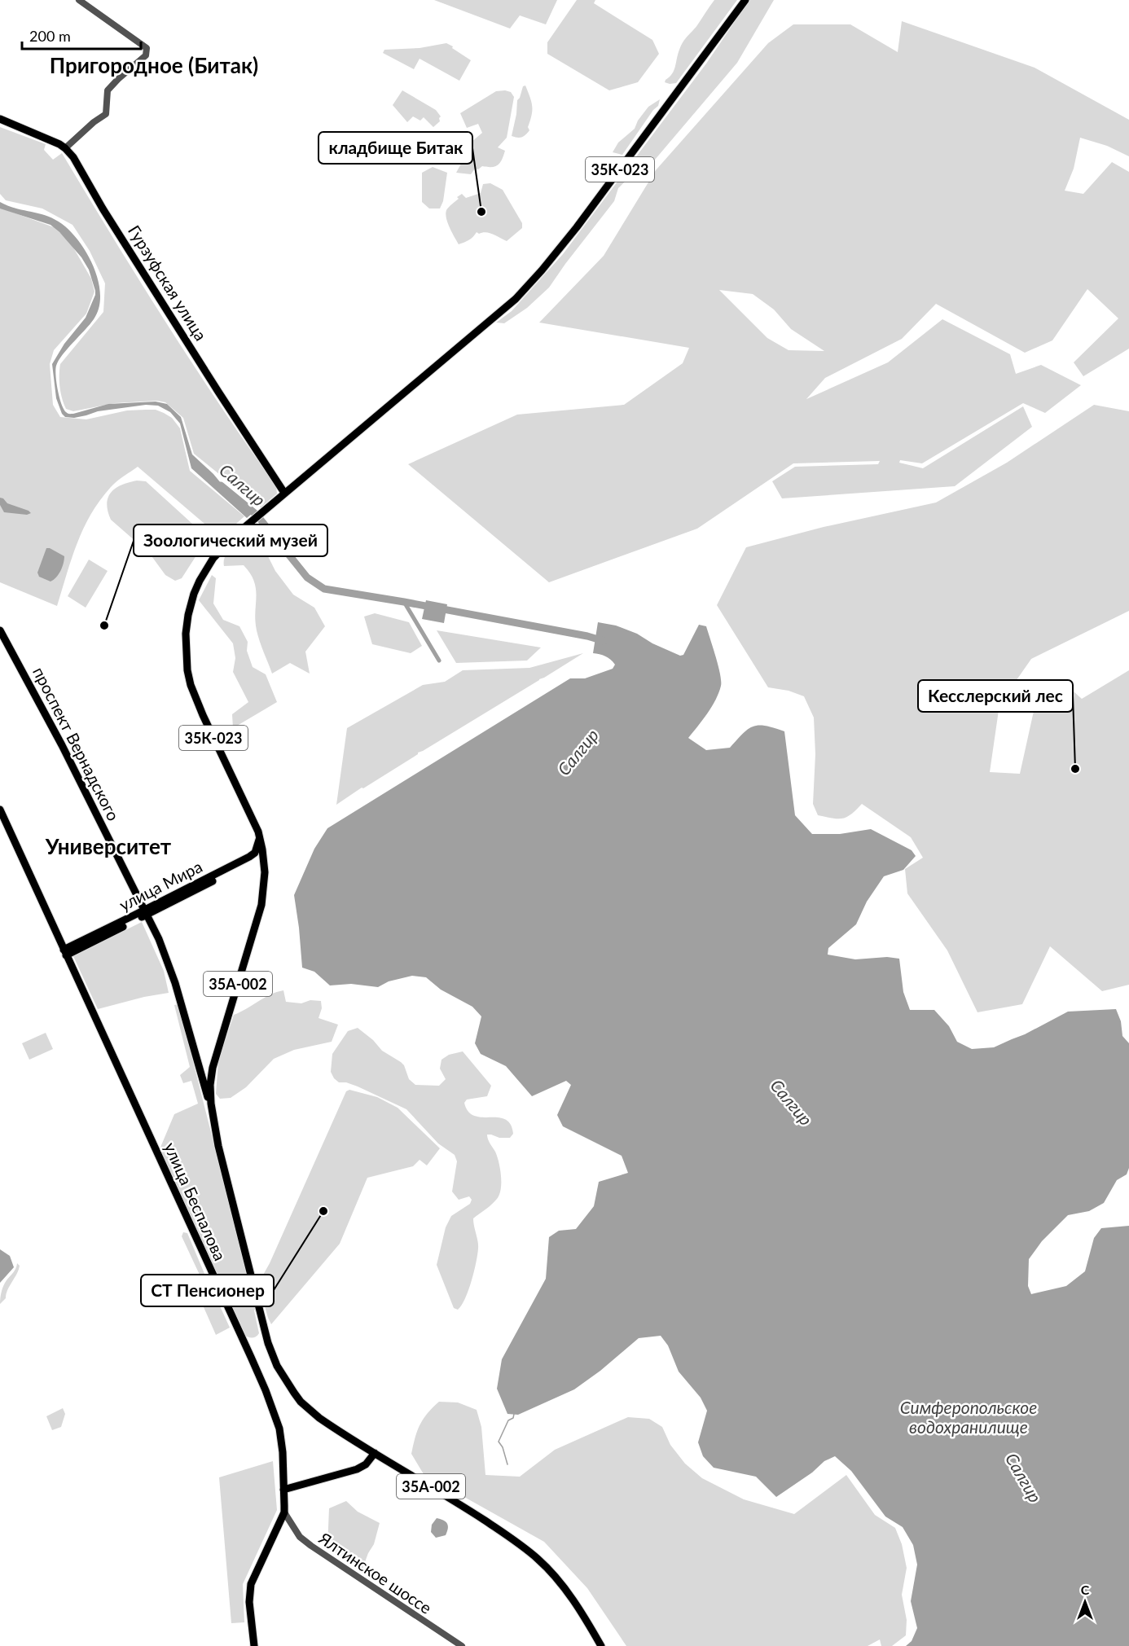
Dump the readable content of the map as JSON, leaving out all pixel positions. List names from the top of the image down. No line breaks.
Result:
{"streets":{"main road":["35К-023","Гурзуфская улица","проспект Вернадского","улица Мира","35А-002","улица Беспалова"],"street":["Ялтинское шоссе"]},"crossings":[["35К-023","Гурзуфская улица"],["35К-023","проспект Вернадского"],["35К-023","улица Мира"],["35К-023","35А-002"],["проспект Вернадского","улица Мира"],["проспект Вернадского","35А-002"],["улица Мира","35А-002"],["улица Мира","улица Беспалова"],["улица Беспалова","Ялтинское шоссе"]],"districts":["Пригородное (Битак)","Университет"],"water":["Салгир","Симферопольское водохранилище"],"places":["кладбище Битак","Зоологический музей","Кесслерский лес","СТ Пенсионер"],"scale_bar":"200 m","north":"top"}
